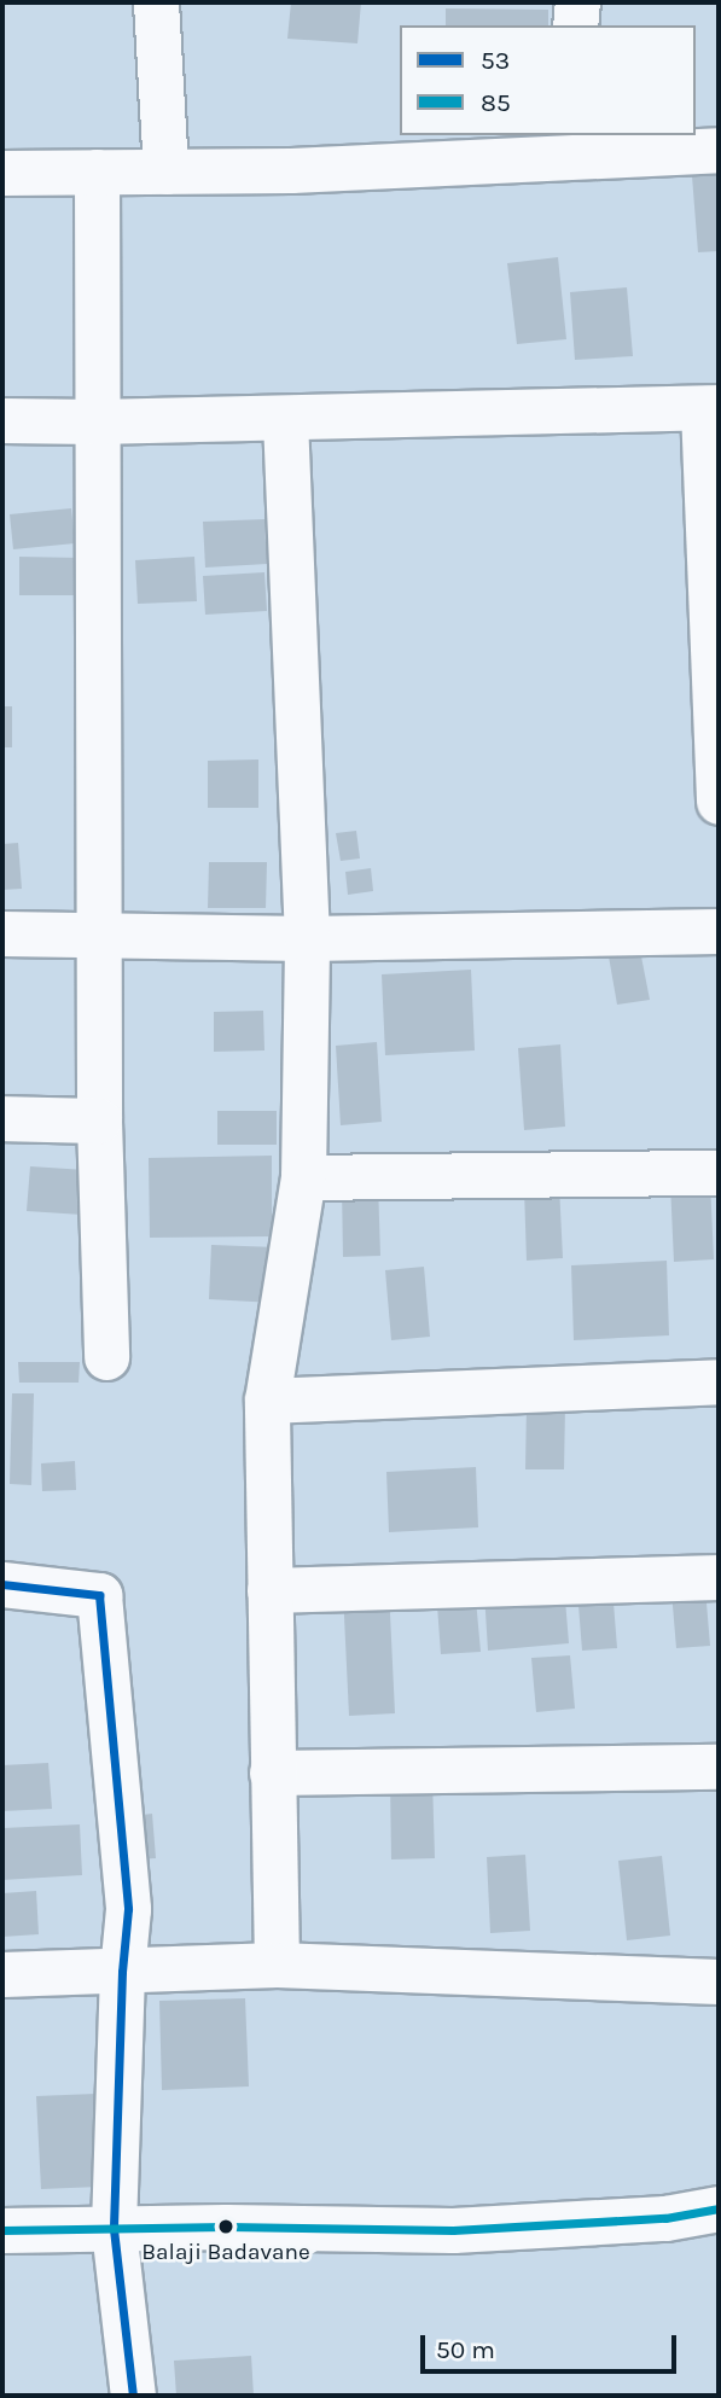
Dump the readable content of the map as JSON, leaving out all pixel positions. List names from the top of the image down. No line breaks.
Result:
{"places":["Balaji Badavane"],"lines":["transit line 53","transit line 85"],"legend":["53","85"],"scale_bar":"50 m"}
